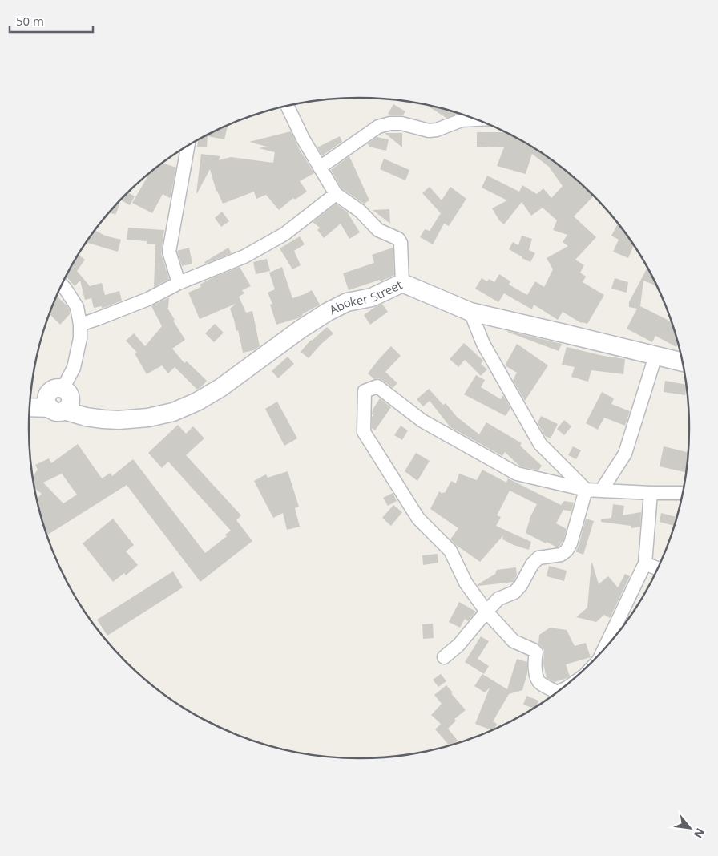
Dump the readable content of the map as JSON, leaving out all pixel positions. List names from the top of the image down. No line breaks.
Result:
{"streets":{"main road":["Aboker Street"]},"scale_bar":"50 m","north":"bottom right"}
